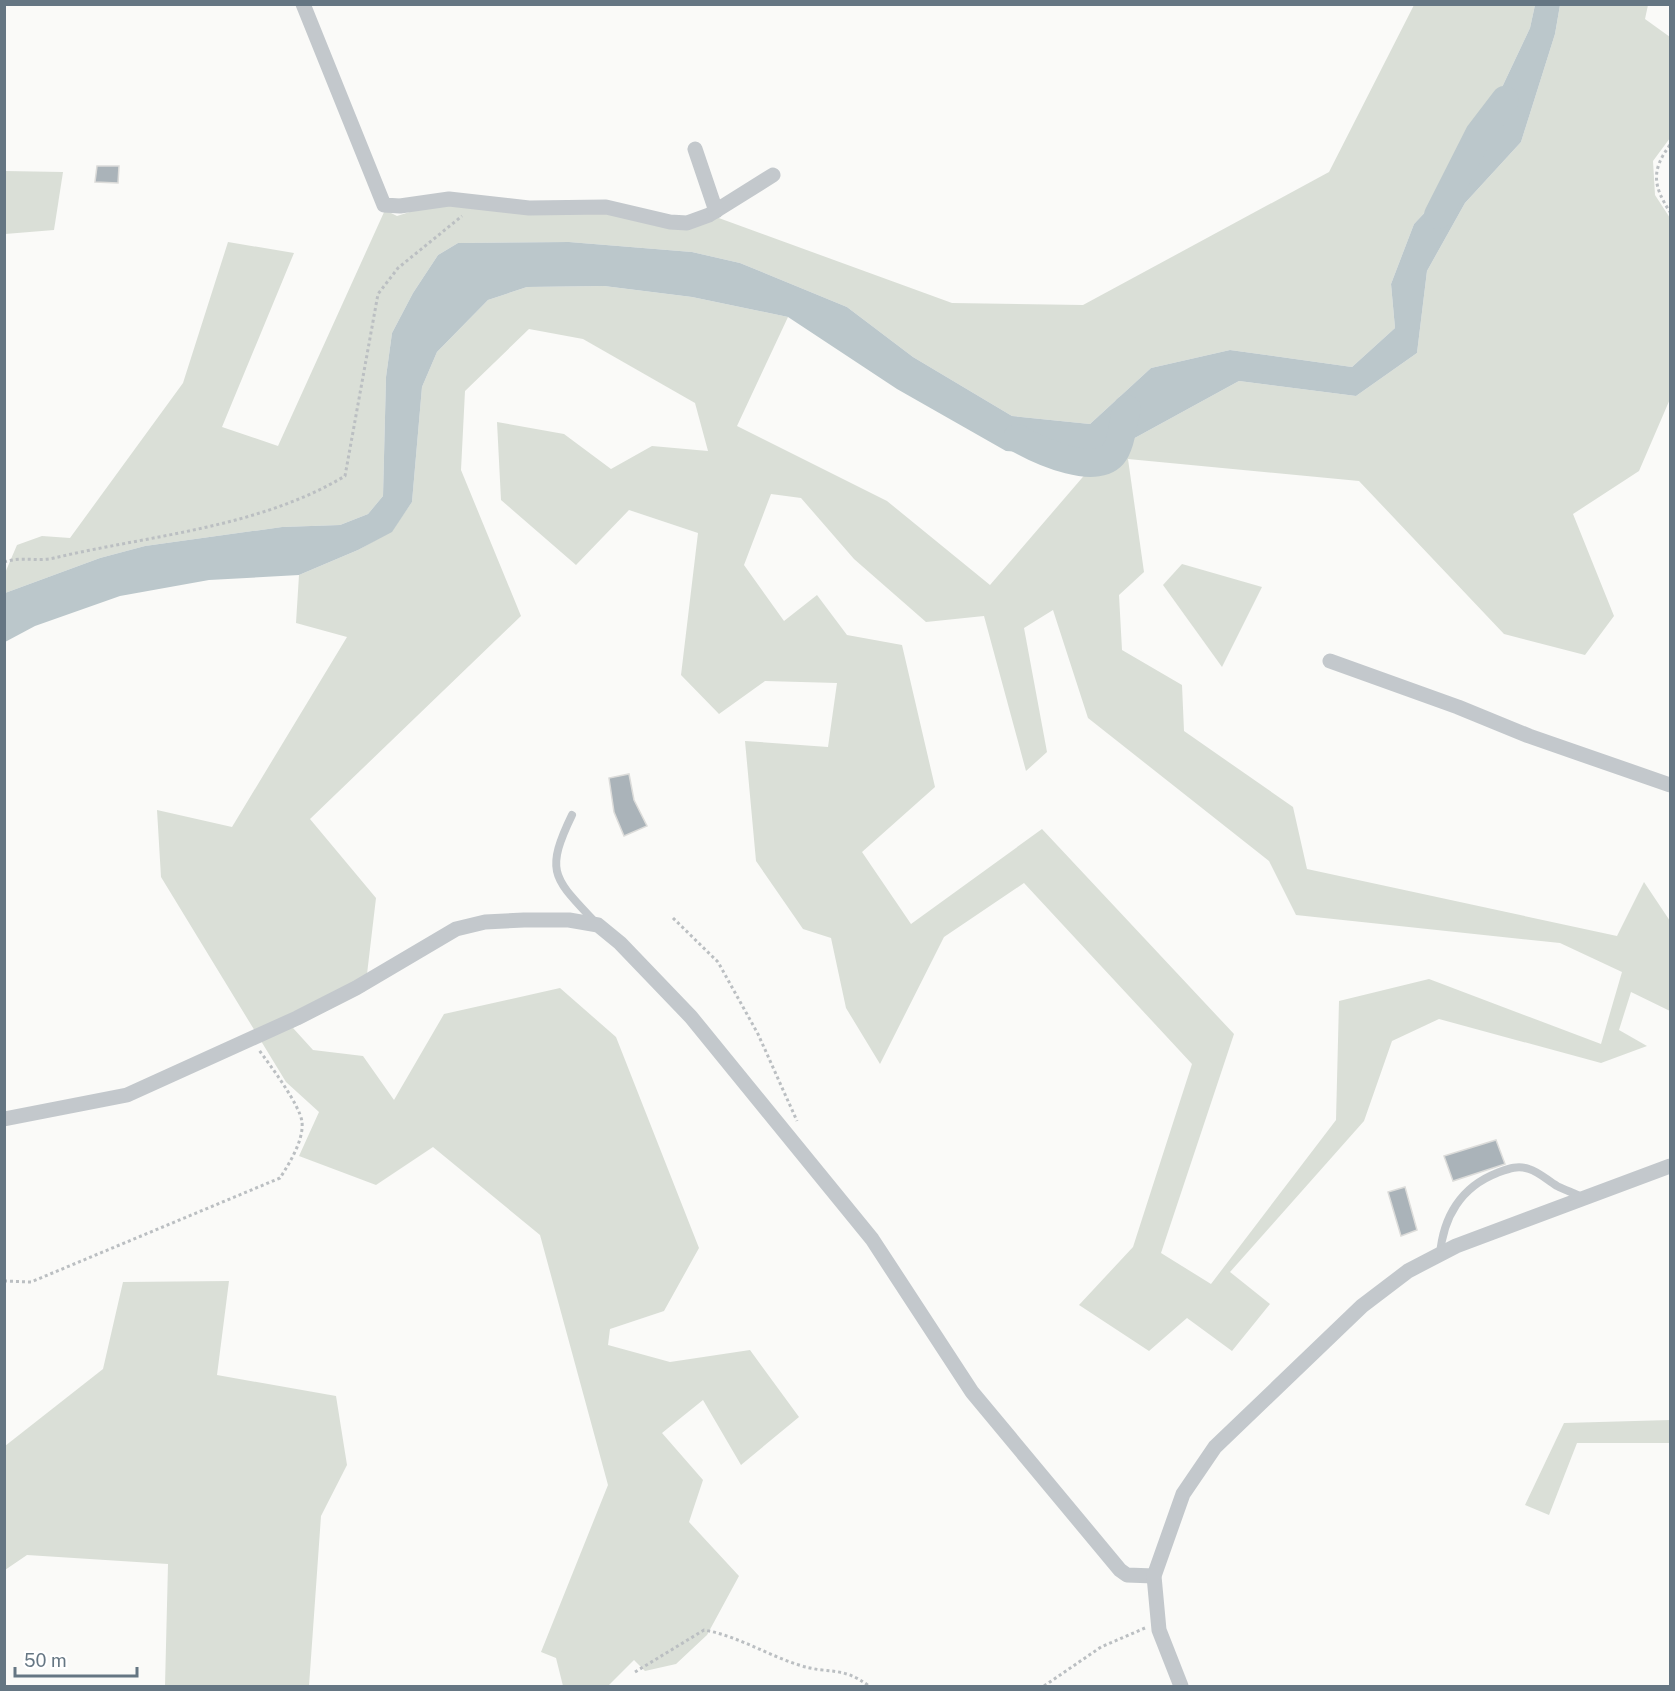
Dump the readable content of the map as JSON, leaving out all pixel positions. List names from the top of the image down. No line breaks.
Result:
{"scale_bar":"50 m"}
